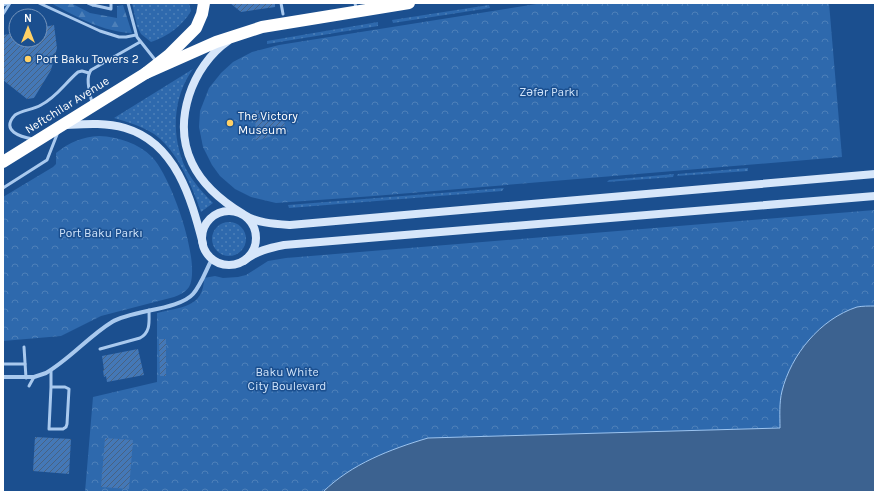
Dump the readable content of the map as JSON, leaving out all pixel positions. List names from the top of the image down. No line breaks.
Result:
{"streets":{"highway":["Neftchilar Avenue"]},"parks":["Zəfər Parkı","Port Baku Parkı","Baku White City Boulevard"],"places":["Port Baku Towers 2","The Victory Museum"],"north":"top"}
